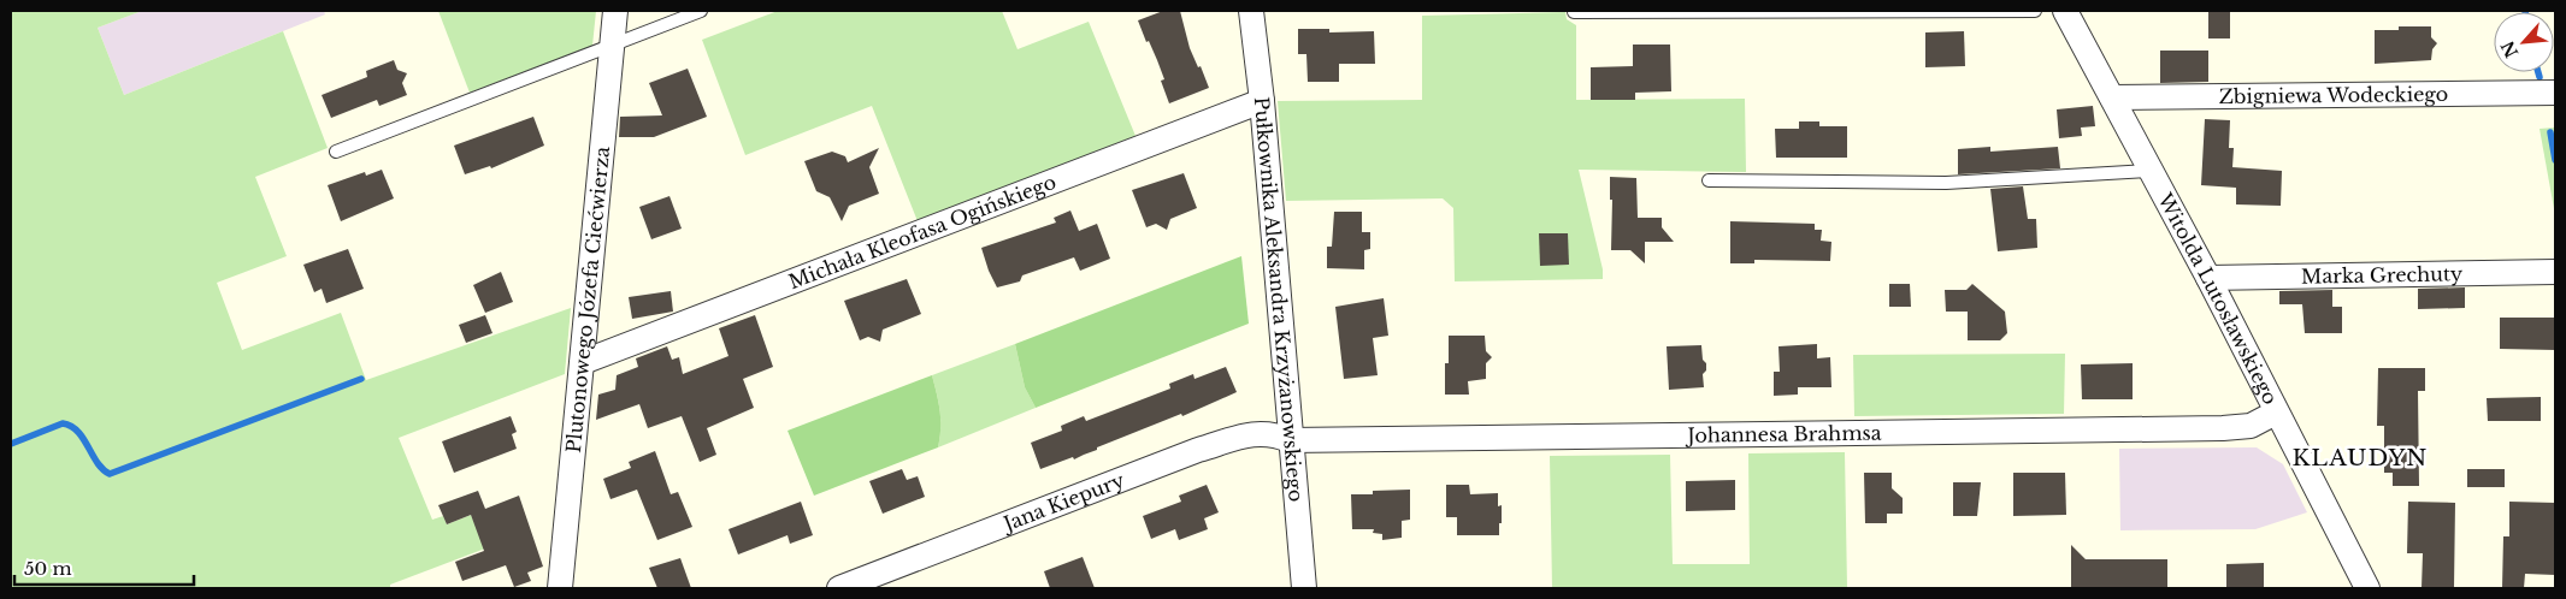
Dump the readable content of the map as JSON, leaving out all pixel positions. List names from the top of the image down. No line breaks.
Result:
{"streets":{"street":["Zbigniewa Wodeckiego","Michała Kleofasa Ogińskiego","Marka Grechuty","Plutonowego Józefa Ciećwierza","Pułkownika Aleksandra Krzyżanowskiego","Witolda Lutosławskiego","Johannesa Brahmsa","Jana Kiepury"]},"crossings":[["Zbigniewa Wodeckiego","Witolda Lutosławskiego"],["Michała Kleofasa Ogińskiego","Plutonowego Józefa Ciećwierza"],["Michała Kleofasa Ogińskiego","Pułkownika Aleksandra Krzyżanowskiego"],["Marka Grechuty","Witolda Lutosławskiego"],["Pułkownika Aleksandra Krzyżanowskiego","Johannesa Brahmsa"],["Pułkownika Aleksandra Krzyżanowskiego","Jana Kiepury"],["Witolda Lutosławskiego","Johannesa Brahmsa"],["Johannesa Brahmsa","Jana Kiepury"]],"districts":["KLAUDYN"],"scale_bar":"50 m","north":"bottom left"}
